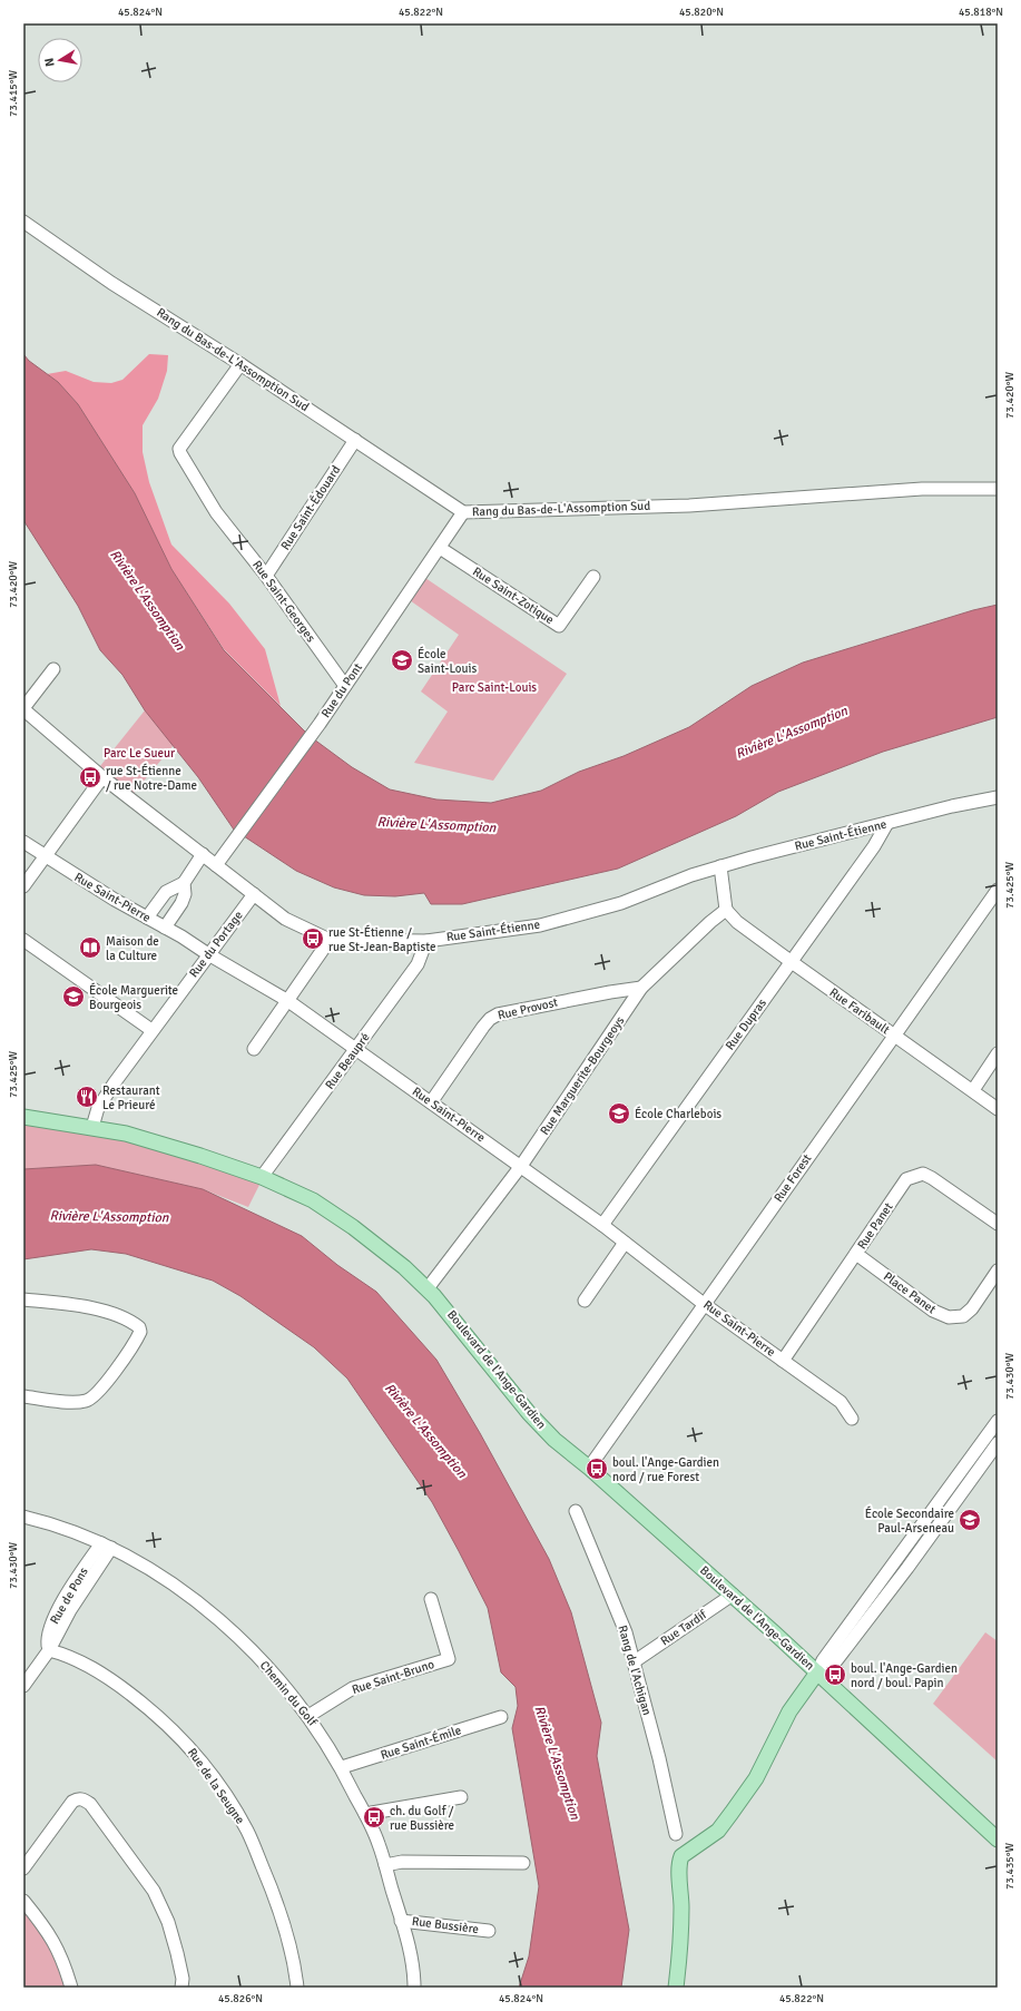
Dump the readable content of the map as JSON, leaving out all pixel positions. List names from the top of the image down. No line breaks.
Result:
{"streets":{"main road":["Boulevard de l'Ange-Gardien"],"street":["Rang du Bas-de-L'Assomption Sud","Rue Saint-Édouard","Rue Saint-Zotique","Rue Saint-Georges","Rue du Pont","Rue Saint-Étienne","Rue Saint-Pierre","Rue du Portage","Rue Provost","Rue Faribault","Rue Dupras","Rue Beaupré","Rue Marguerite-Bourgeoys","Rue Forest","Rue Panet","Place Panet","Rue de Pons","Rue Tardif","Rang de l'Achigan","Rue Saint-Bruno","Chemin du Golf","Rue Saint-Émile","Rue de la Seugne","Rue Bussière"]},"crossings":[["Rang du Bas-de-L'Assomption Sud","Rue Saint-Édouard"],["Rang du Bas-de-L'Assomption Sud","Rue Saint-Georges"],["Rang du Bas-de-L'Assomption Sud","Rue du Pont"],["Rue Saint-Édouard","Rue Saint-Georges"],["Rue Saint-Zotique","Rue du Pont"],["Rue Saint-Georges","Rue du Pont"],["Rue du Pont","Rue Saint-Étienne"],["Rue Saint-Étienne","Rue du Portage"],["Rue Saint-Étienne","Rue Dupras"],["Rue Saint-Étienne","Rue Beaupré"],["Rue Saint-Pierre","Rue du Portage"],["Rue Saint-Pierre","Rue Provost"],["Rue Saint-Pierre","Rue Dupras"],["Rue Saint-Pierre","Rue Beaupré"],["Rue Saint-Pierre","Rue Marguerite-Bourgeoys"],["Rue Saint-Pierre","Rue Forest"],["Rue Saint-Pierre","Rue Panet"],["Rue du Portage","Boulevard de l'Ange-Gardien"],["Rue Provost","Rue Marguerite-Bourgeoys"],["Rue Faribault","Rue Dupras"],["Rue Faribault","Rue Marguerite-Bourgeoys"],["Rue Faribault","Rue Forest"],["Rue Beaupré","Boulevard de l'Ange-Gardien"],["Rue Marguerite-Bourgeoys","Boulevard de l'Ange-Gardien"],["Rue Forest","Boulevard de l'Ange-Gardien"],["Rue Panet","Place Panet"],["Boulevard de l'Ange-Gardien","Rue Tardif"],["Rue de Pons","Chemin du Golf"],["Rue de Pons","Rue de la Seugne"],["Rue Tardif","Rang de l'Achigan"],["Rue Saint-Bruno","Chemin du Golf"],["Chemin du Golf","Rue Saint-Émile"],["Chemin du Golf","Rue Bussière"]],"water":["Rivière L'Assomption"],"parks":["Parc Saint-Louis","Parc Le Sueur"],"places":{"school or university":["École Saint-Louis","École Marguerite Bourgeois","École Charlebois","École Secondaire Paul-Arseneau"],"bus stop":["rue St-Étienne / rue Notre-Dame","rue St-Étienne / rue St-Jean-Baptiste","boul. l'Ange-Gardien nord / rue Forest","boul. l'Ange-Gardien nord / boul. Papin","ch. du Golf / rue Bussière"],"library":["Maison de la Culture"],"restaurant":["Restaurant Le Prieuré"]},"north":"left","coordinates":["45.824°N","45.822°N","45.820°N","45.818°N","73.415°W","73.420°W","73.425°W","73.430°W","73.435°W","45.826°N"]}
